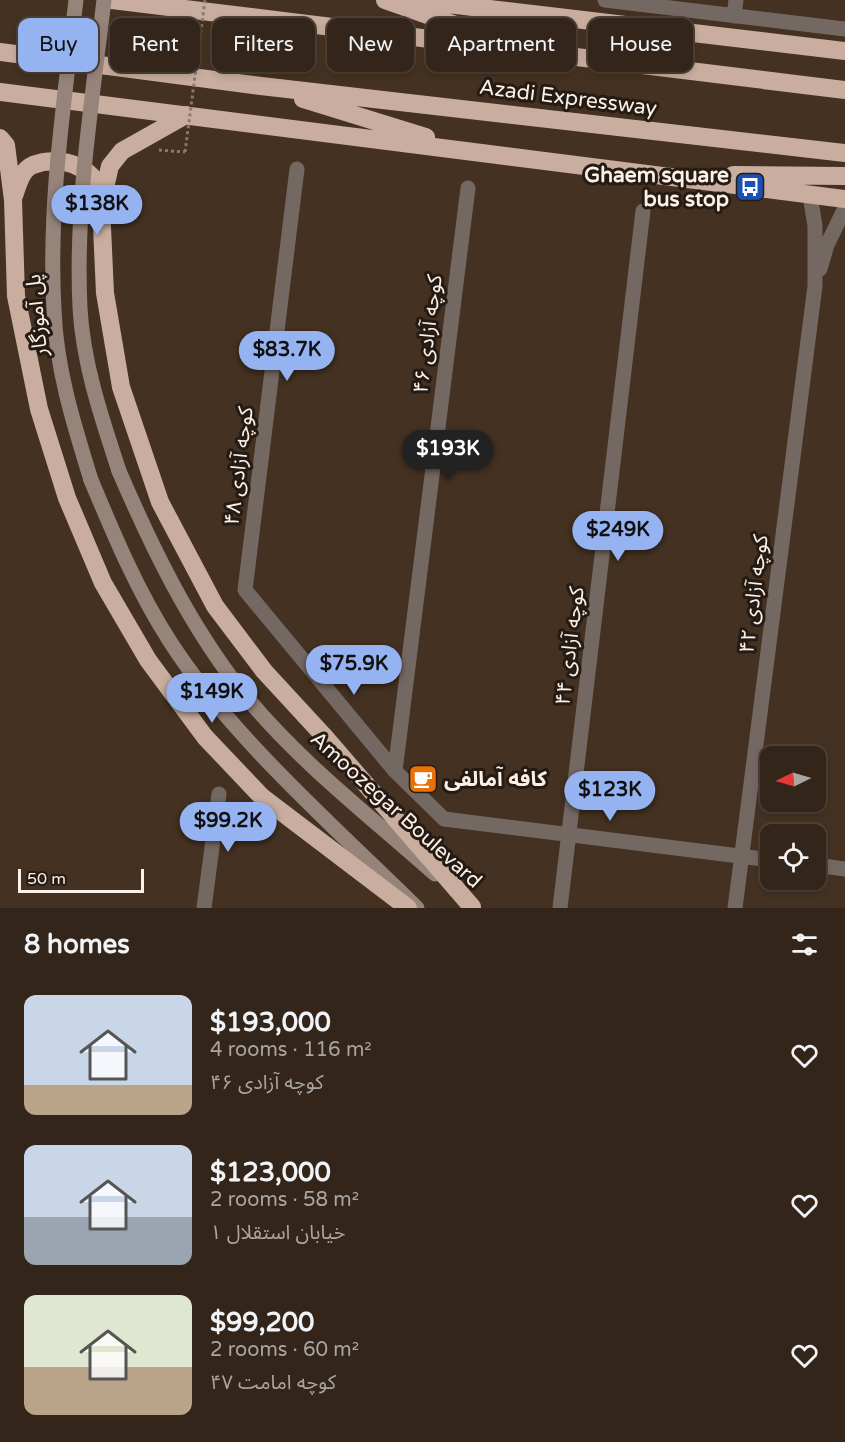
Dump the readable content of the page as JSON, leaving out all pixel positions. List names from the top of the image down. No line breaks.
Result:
{"streets":{"highway":["Azadi Expressway"],"main road":["پل آموزگار","Amoozegar Boulevard"],"street":["کوچه آزادی ۴۶","کوچه آزادی ۴۸","کوچه آزادی ۴۲","کوچه آزادی ۴۴"]},"crossings":[["پل آموزگار","Amoozegar Boulevard"],["کوچه آزادی ۴۶","کوچه آزادی ۴۸"]],"places":{"bus stop":["Ghaem square bus stop"],"cafe":["کافه آمالفی"]},"scale_bar":"50 m","north":"left","page":{"chip":["Buy","Rent","Filters","New","Apartment","House"],"price":["$138K","$83.7K","$193K","$249K","$75.9K","$149K","$123K","$99.2K"],"scale":"50 m","heading":"8 homes","list":[{"name":"$193,000","note":"4 rooms · 116 m² · کوچه آزادی ۴۶"},{"name":"$123,000","note":"2 rooms · 58 m² · خیابان استقلال ۱"},{"name":"$99,200","note":"2 rooms · 60 m² · کوچه امامت ۴۷"}]}}
